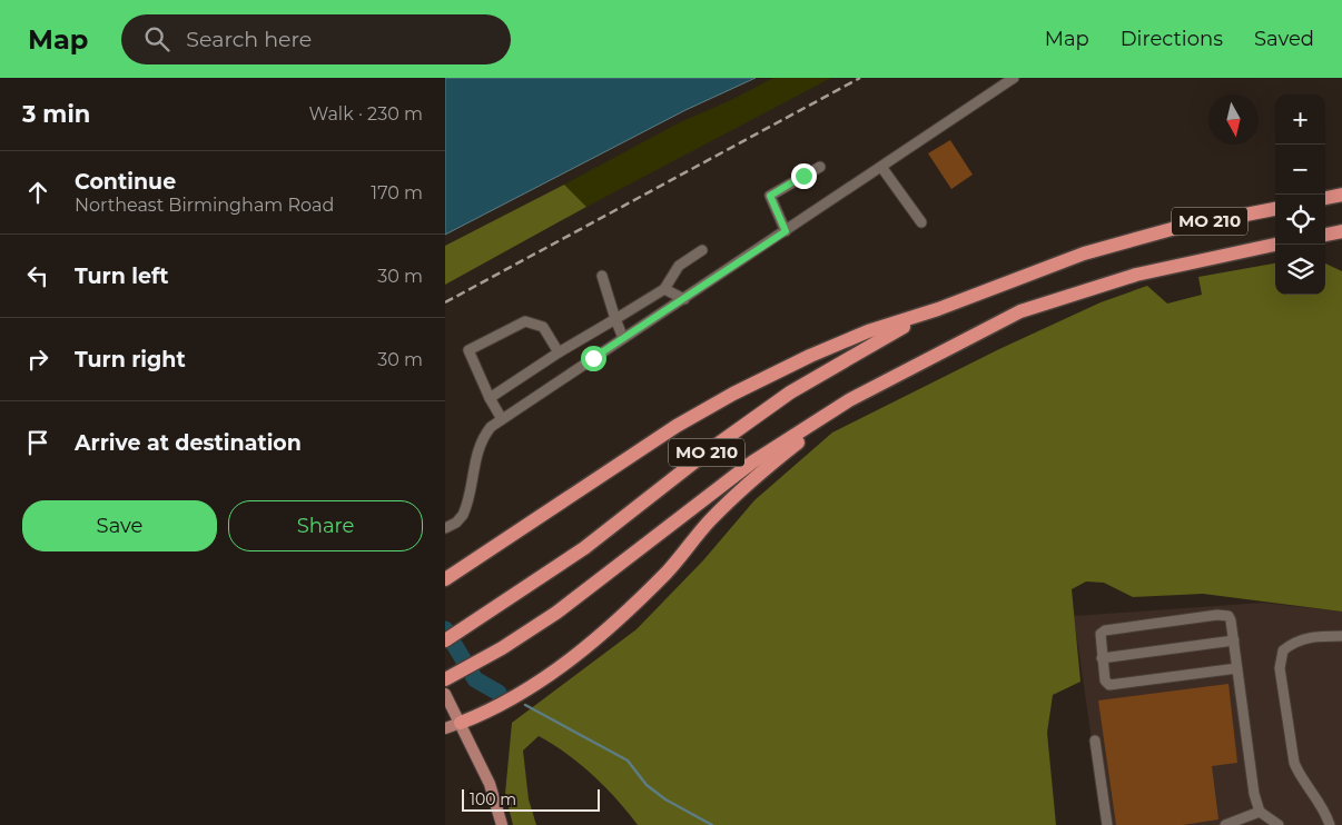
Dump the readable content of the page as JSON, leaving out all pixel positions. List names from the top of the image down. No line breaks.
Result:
{"streets":{"highway":["MO 210"]},"scale_bar":"100 m","north":"bottom","page":{"header":"Map","search":"Search here","nav":["Map","Directions","Saved"],"heading":["3 min","Walk · 230 m"],"map_buttons":["+","−"],"list":[["Continue","Northeast Birmingham Road","170 m"],["Turn left","30 m"],["Turn right","30 m"],"Arrive at destination"],"buttons":["Save","Share"],"scale":"100 m"}}
